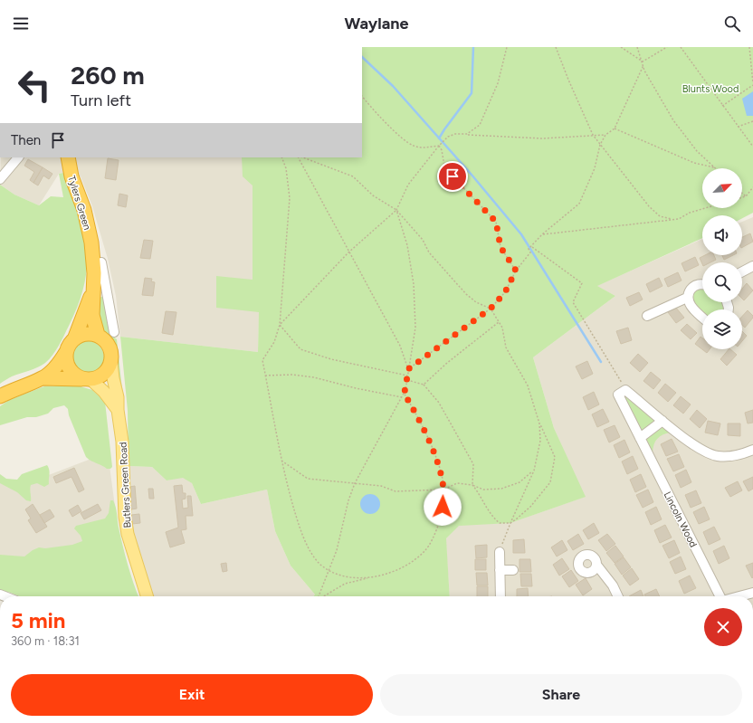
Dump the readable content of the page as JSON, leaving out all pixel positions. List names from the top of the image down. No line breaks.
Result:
{"streets":{"highway":["Tylers Green"],"main road":["Butlers Green Road"],"street":["Lincoln Wood"]},"crossings":[["Tylers Green","Butlers Green Road"]],"parks":["Blunts Wood"],"north":"top right","page":{"header":"Waylane","turn":["260 m","Turn left"],"then":"Then","heading":["5 min","360 m · 18:31"],"buttons":["Exit","Share"]}}
